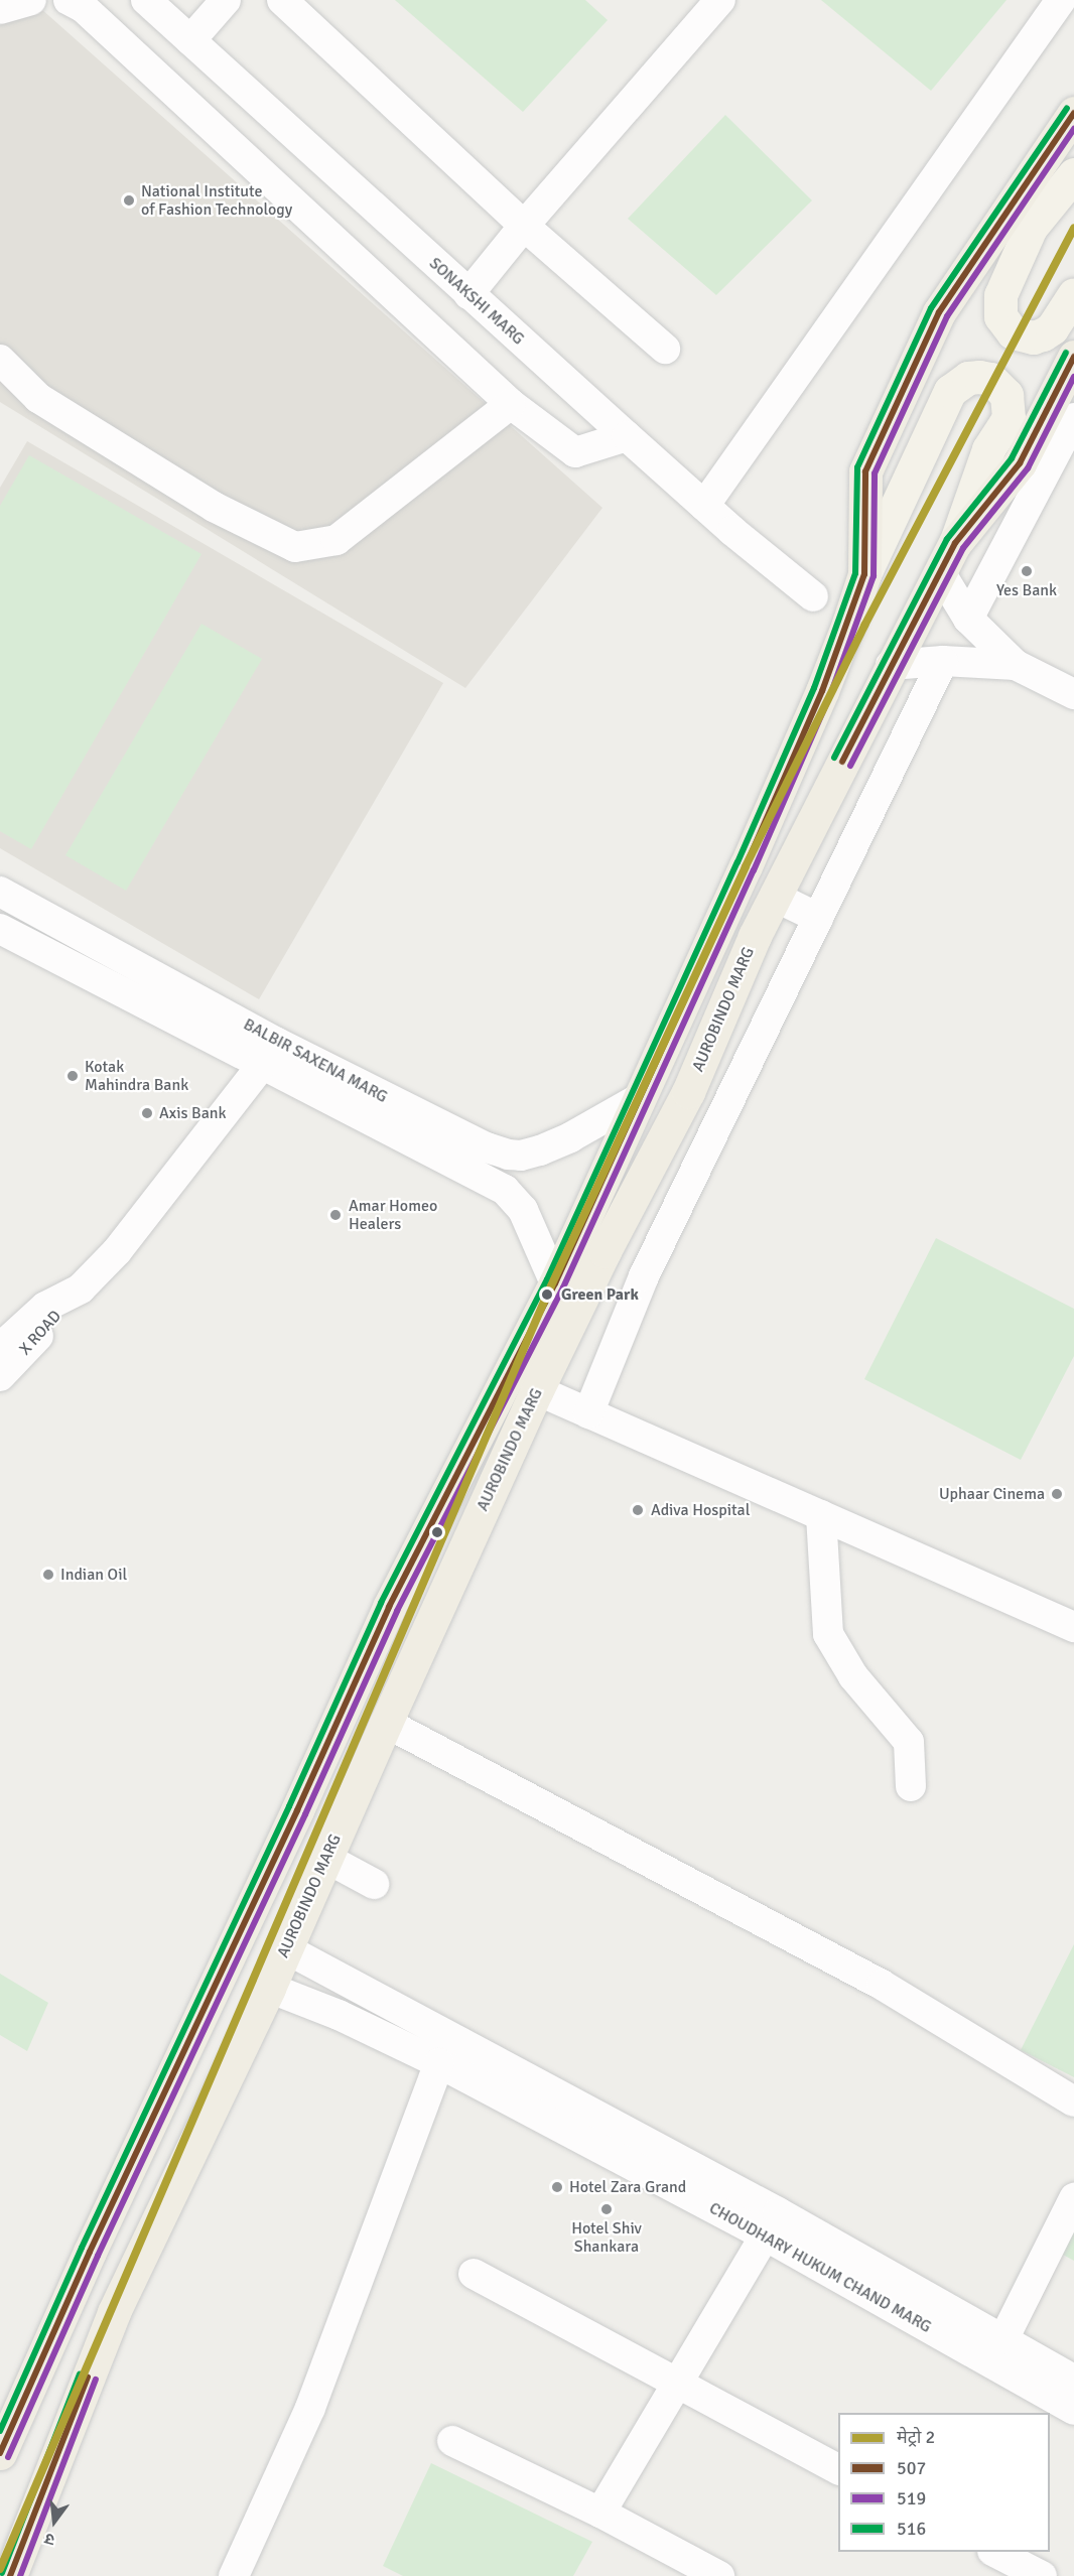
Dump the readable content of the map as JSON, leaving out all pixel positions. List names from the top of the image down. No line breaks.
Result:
{"streets":{"highway":["AUROBINDO MARG"],"street":["SONAKSHI MARG","BALBIR SAXENA MARG","X ROAD","CHOUDHARY HUKUM CHAND MARG"]},"crossings":[["AUROBINDO MARG","BALBIR SAXENA MARG"],["AUROBINDO MARG","CHOUDHARY HUKUM CHAND MARG"],["BALBIR SAXENA MARG","X ROAD"]],"places":["National Institute of Fashion Technology","Yes Bank","Kotak Mahindra Bank","Axis Bank","Amar Homeo Healers","Green Park","Uphaar Cinema","Adiva Hospital","Indian Oil","Hotel Zara Grand","Hotel Shiv Shankara"],"lines":["transit line 516","transit line 507","transit line 519","metro line 2"],"legend":["मेट्रो 2","507","519","516"],"north":"bottom"}
